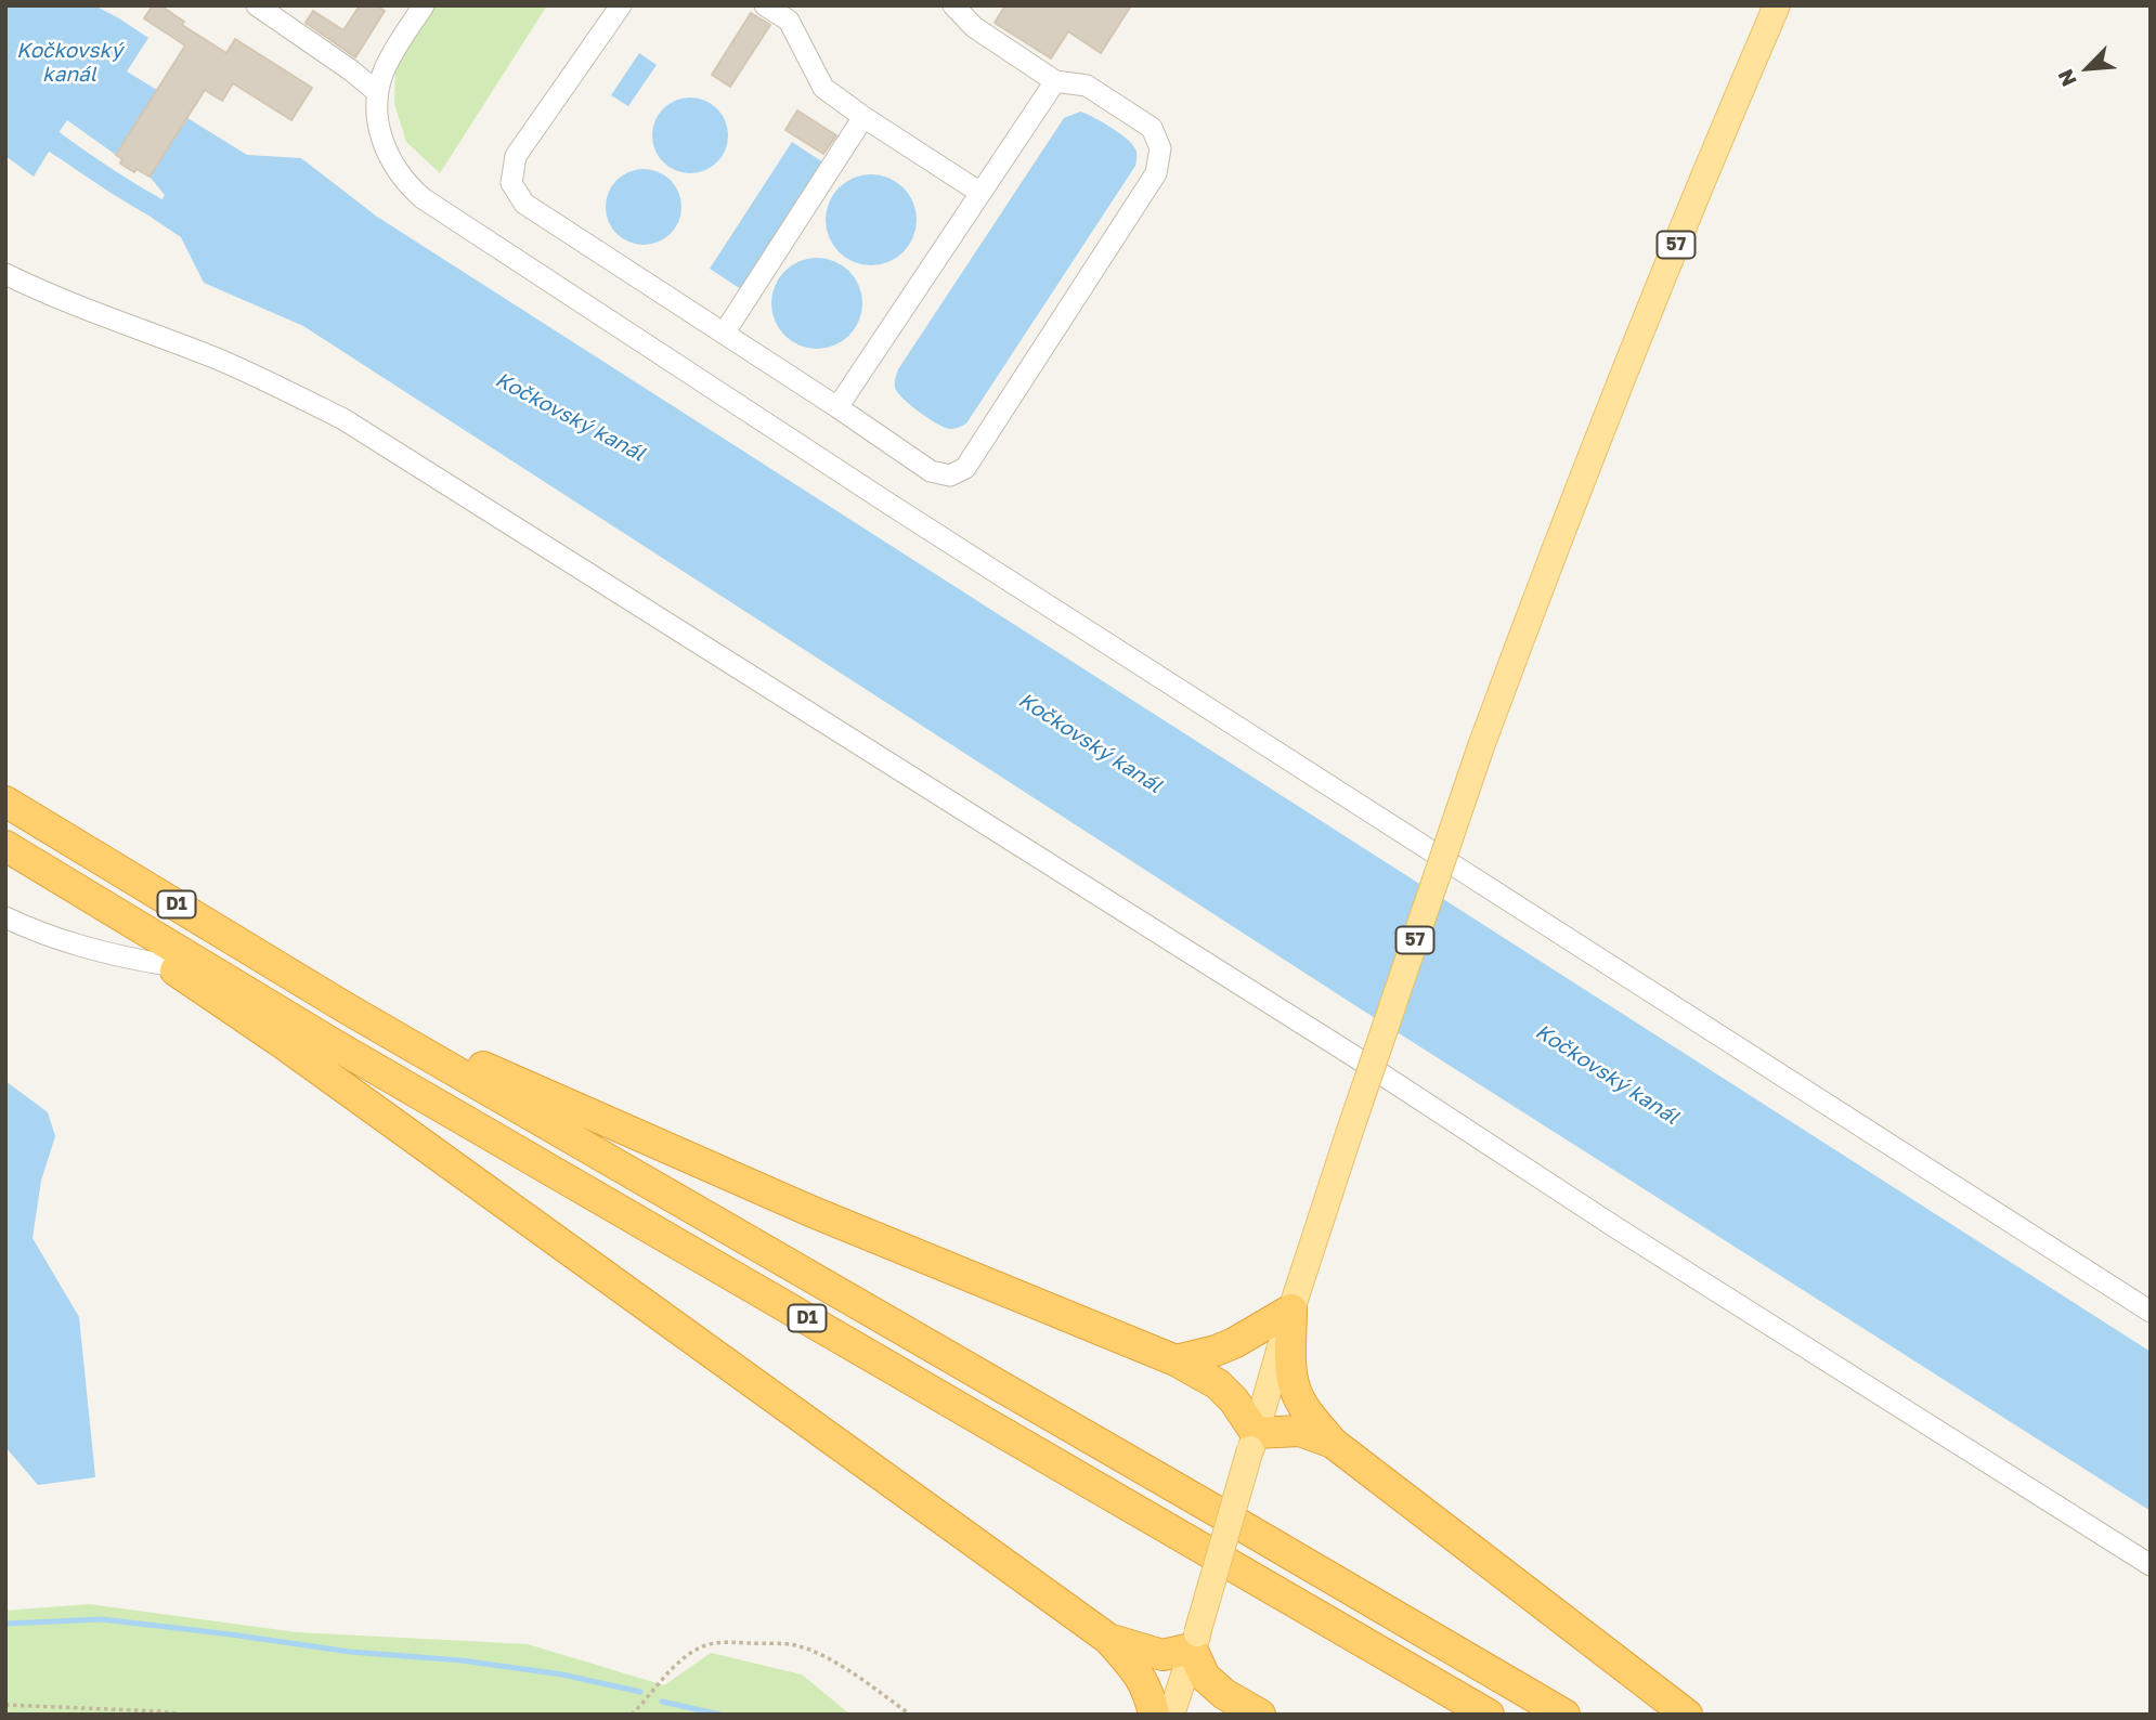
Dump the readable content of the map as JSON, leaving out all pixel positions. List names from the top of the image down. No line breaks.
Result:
{"streets":{"highway":["D1"],"main road":["57"]},"water":["Kočkovský kanál"],"north":"bottom left"}
